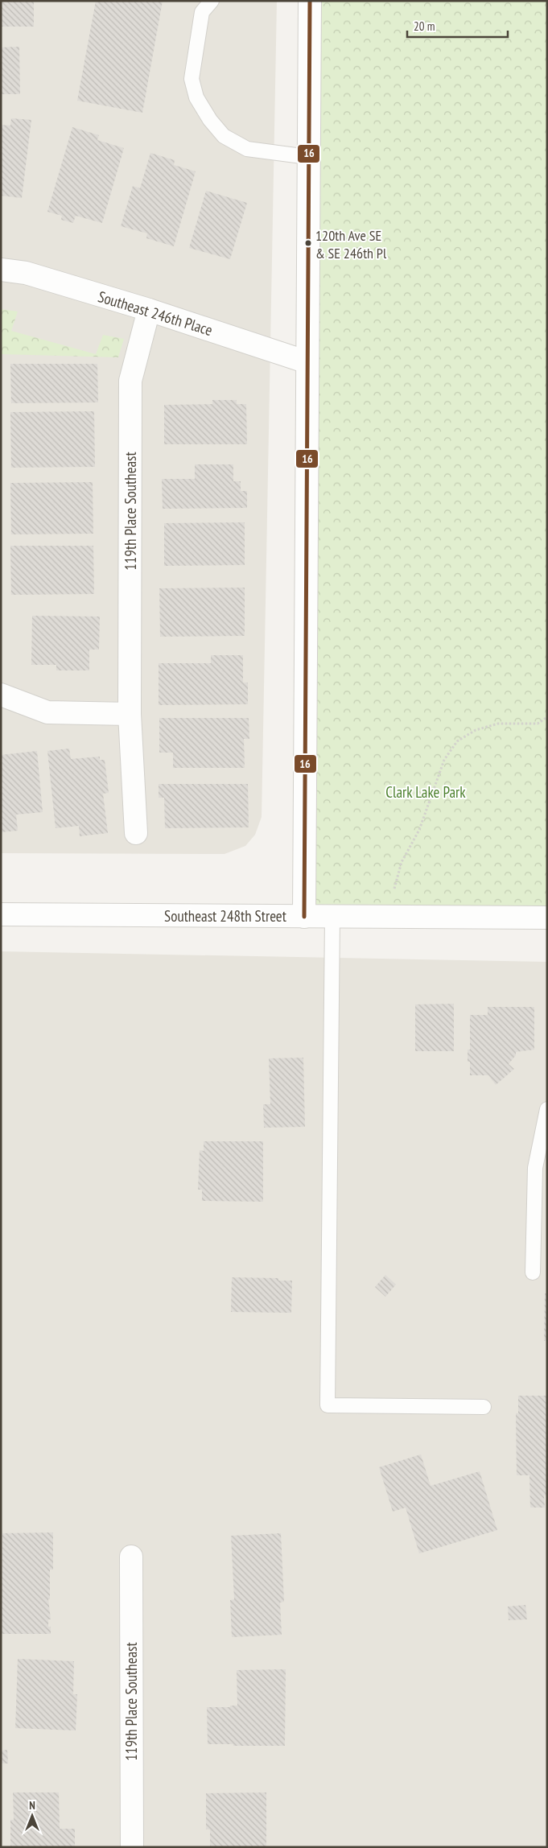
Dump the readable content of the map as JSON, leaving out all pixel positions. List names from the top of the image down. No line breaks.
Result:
{"streets":{"street":["Southeast 246th Place","119th Place Southeast","Southeast 248th Street"]},"crossings":[["Southeast 246th Place","119th Place Southeast"]],"parks":["Clark Lake Park"],"places":["120th Ave SE & SE 246th Pl"],"lines":["transit line 16"],"scale_bar":"20 m","north":"top"}
